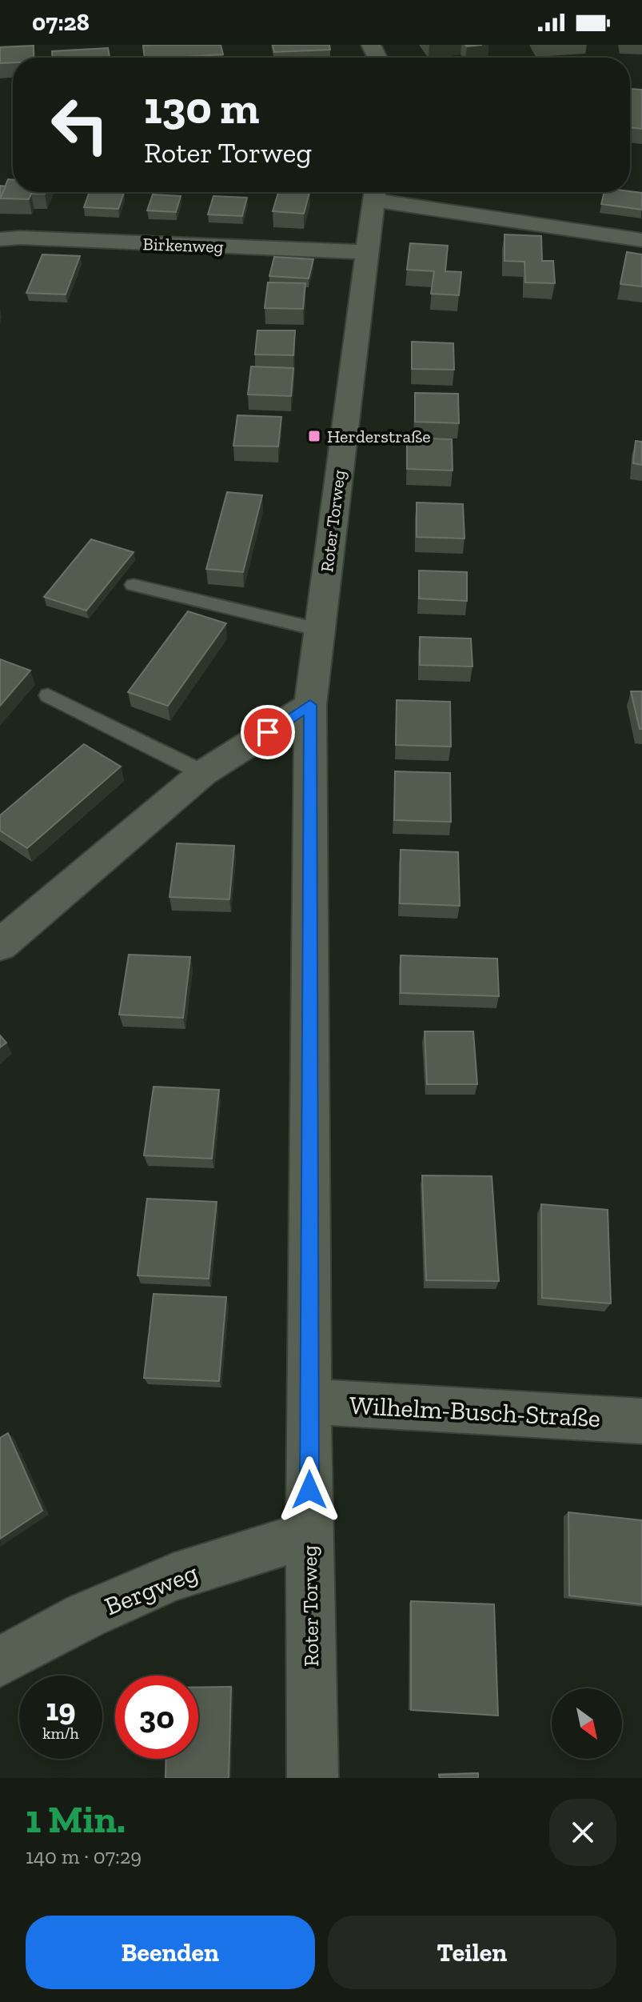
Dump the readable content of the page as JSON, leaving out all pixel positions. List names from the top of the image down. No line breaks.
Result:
{"streets":{"street":["Birkenweg","Roter Torweg","Wilhelm-Busch-Straße","Bergweg"]},"crossings":[["Birkenweg","Roter Torweg"],["Roter Torweg","Wilhelm-Busch-Straße"],["Roter Torweg","Bergweg"]],"places":{"transit":["Herderstraße"]},"north":"bottom right","page":{"status":"07:28","turn":["130 m","Roter Torweg"],"speed":"19 km/h","limit":"30","heading":["1 Min.","140 m · 07:29"],"buttons":["Beenden","Teilen"]}}
